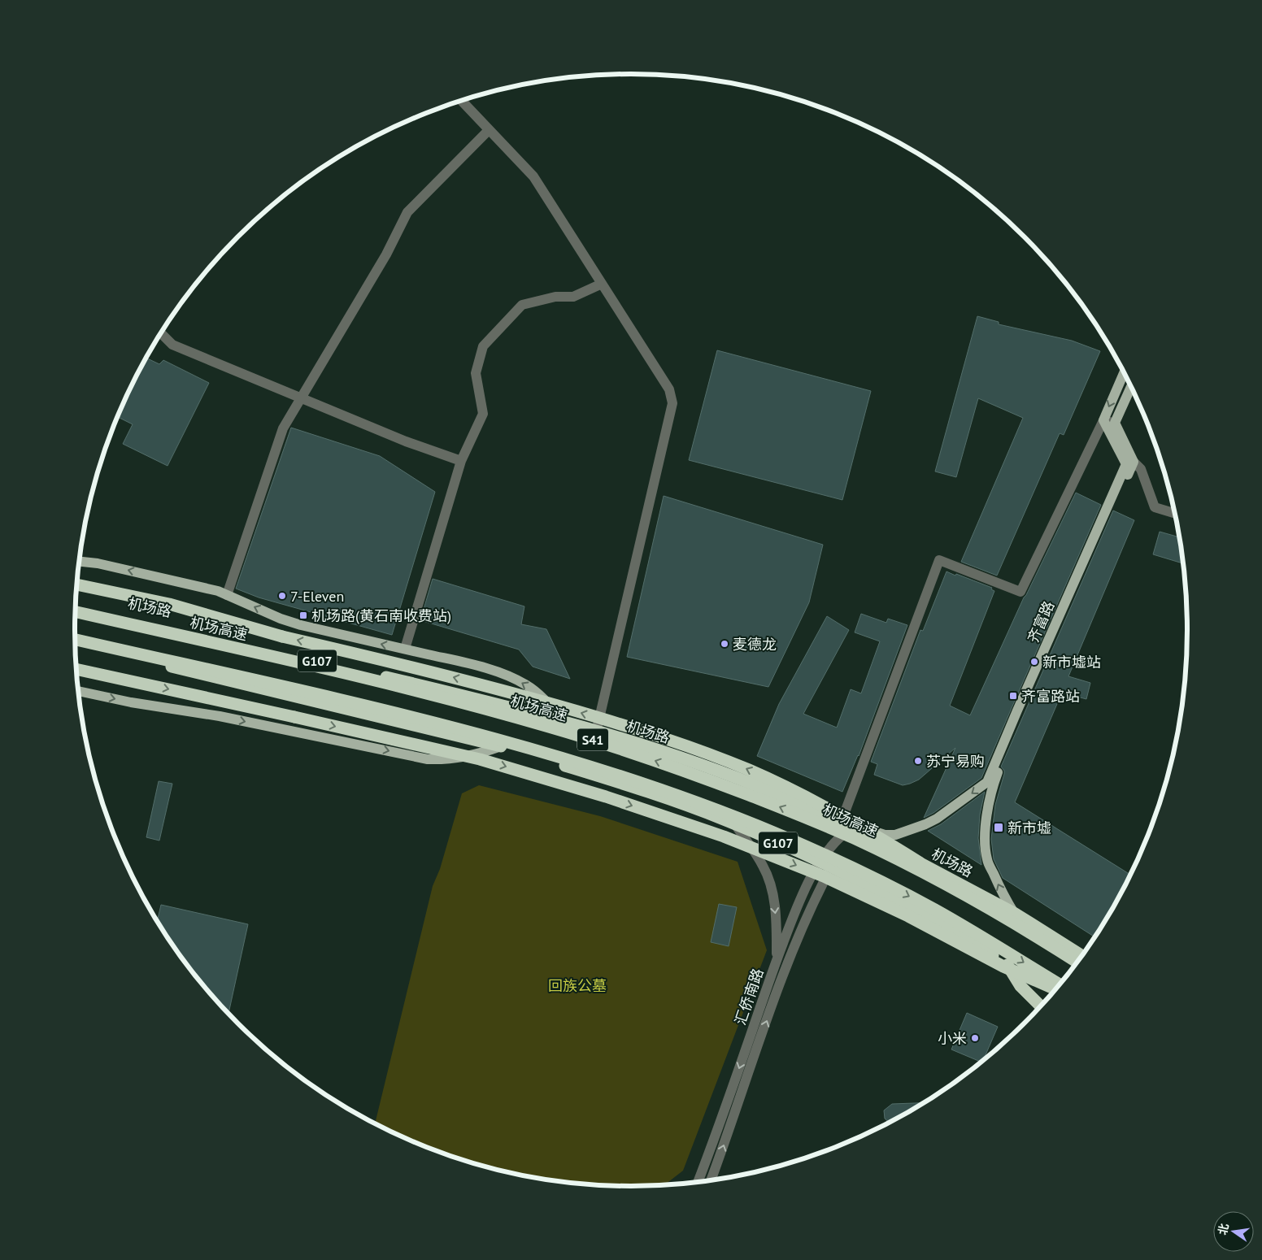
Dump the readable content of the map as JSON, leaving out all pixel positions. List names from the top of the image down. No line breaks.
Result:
{"streets":{"highway":["机场路","机场高速","G107","S41"],"main road":["齐富路"],"street":["汇侨南路"]},"crossings":[["机场路","齐富路"],["机场路","汇侨南路"],["G107","汇侨南路"]],"parks":["回族公墓"],"places":{"other":["7-Eleven","麦德龙","新市墟站","苏宁易购","小米"],"transit":["机场路(黄石南收费站)","齐富路站","新市墟"]},"north":"left"}
